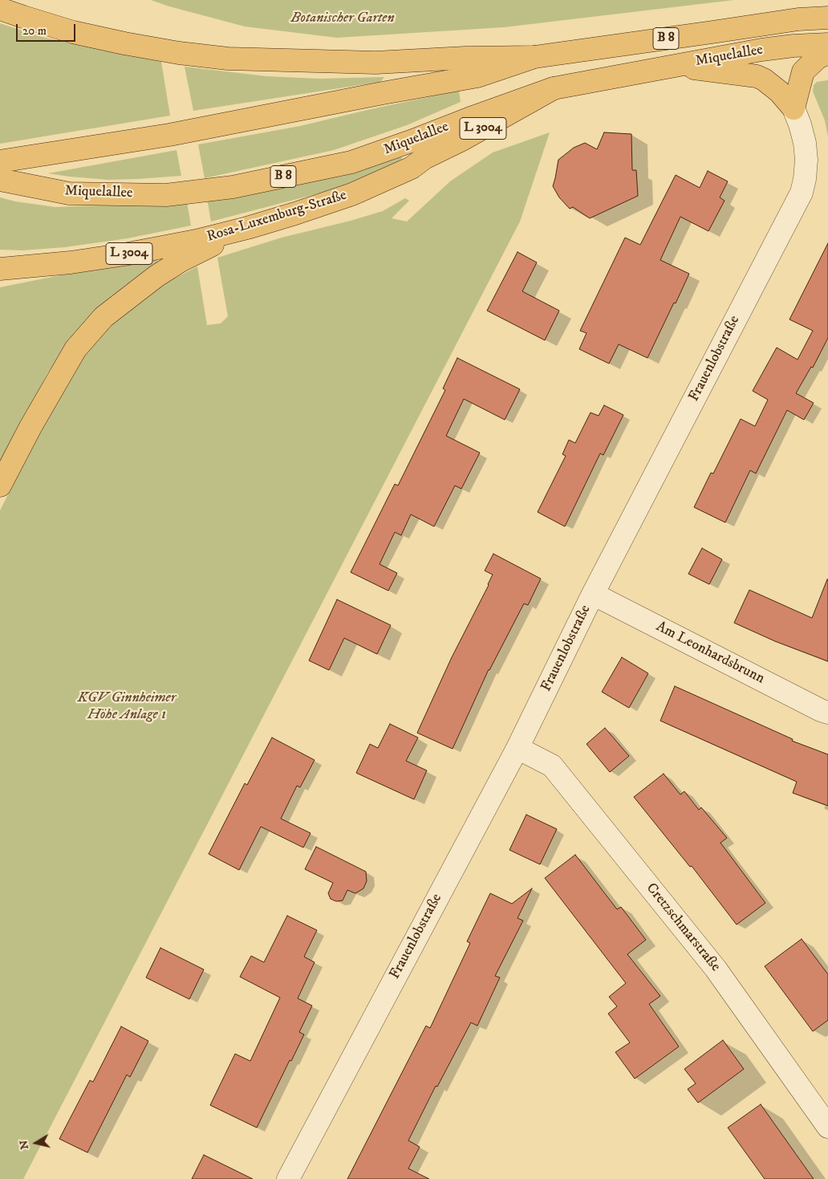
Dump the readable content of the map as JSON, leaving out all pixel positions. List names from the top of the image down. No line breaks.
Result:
{"streets":{"main road":["B 8","Miquelallee","L 3004","Rosa-Luxemburg-Straße"],"street":["Frauenlobstraße","Am Leonhardsbrunn","Cretzschmarstraße"]},"crossings":[["Miquelallee","Rosa-Luxemburg-Straße"],["Frauenlobstraße","Am Leonhardsbrunn"],["Frauenlobstraße","Cretzschmarstraße"]],"parks":["Botanischer Garten","KGV Ginnheimer Höhe Anlage 1"],"scale_bar":"20 m","north":"left"}
